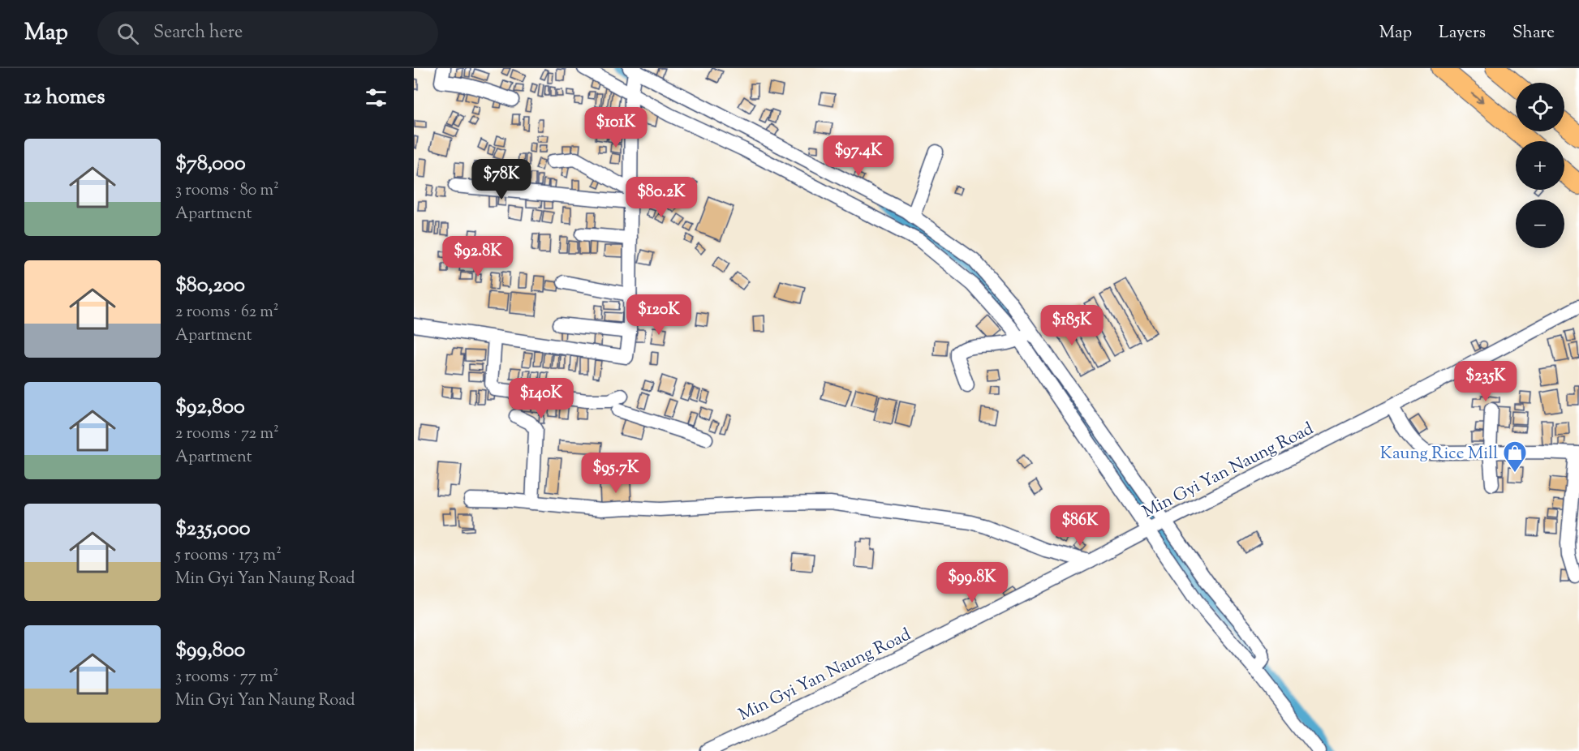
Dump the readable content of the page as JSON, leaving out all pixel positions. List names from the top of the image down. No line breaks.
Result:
{"streets":{"street":["Min Gyi Yan Naung Road"]},"places":{"shop":["Kaung Rice Mill"]},"page":{"header":"Map","search":"Search here","nav":["Map","Layers","Share"],"heading":"12 homes","map_buttons":["+","−"],"price":["$101K","$97.4K","$78K","$80.2K","$92.8K","$120K","$185K","$235K","$140K","$95.7K","$86K","$99.8K"],"list":[{"name":"$78,000","note":"3 rooms · 80 m² · Apartment"},{"name":"$80,200","note":"2 rooms · 62 m² · Apartment"},{"name":"$92,800","note":"2 rooms · 72 m² · Apartment"},{"name":"$235,000","note":"5 rooms · 173 m² · Min Gyi Yan Naung Road"},{"name":"$99,800","note":"3 rooms · 77 m² · Min Gyi Yan Naung Road"}]}}
